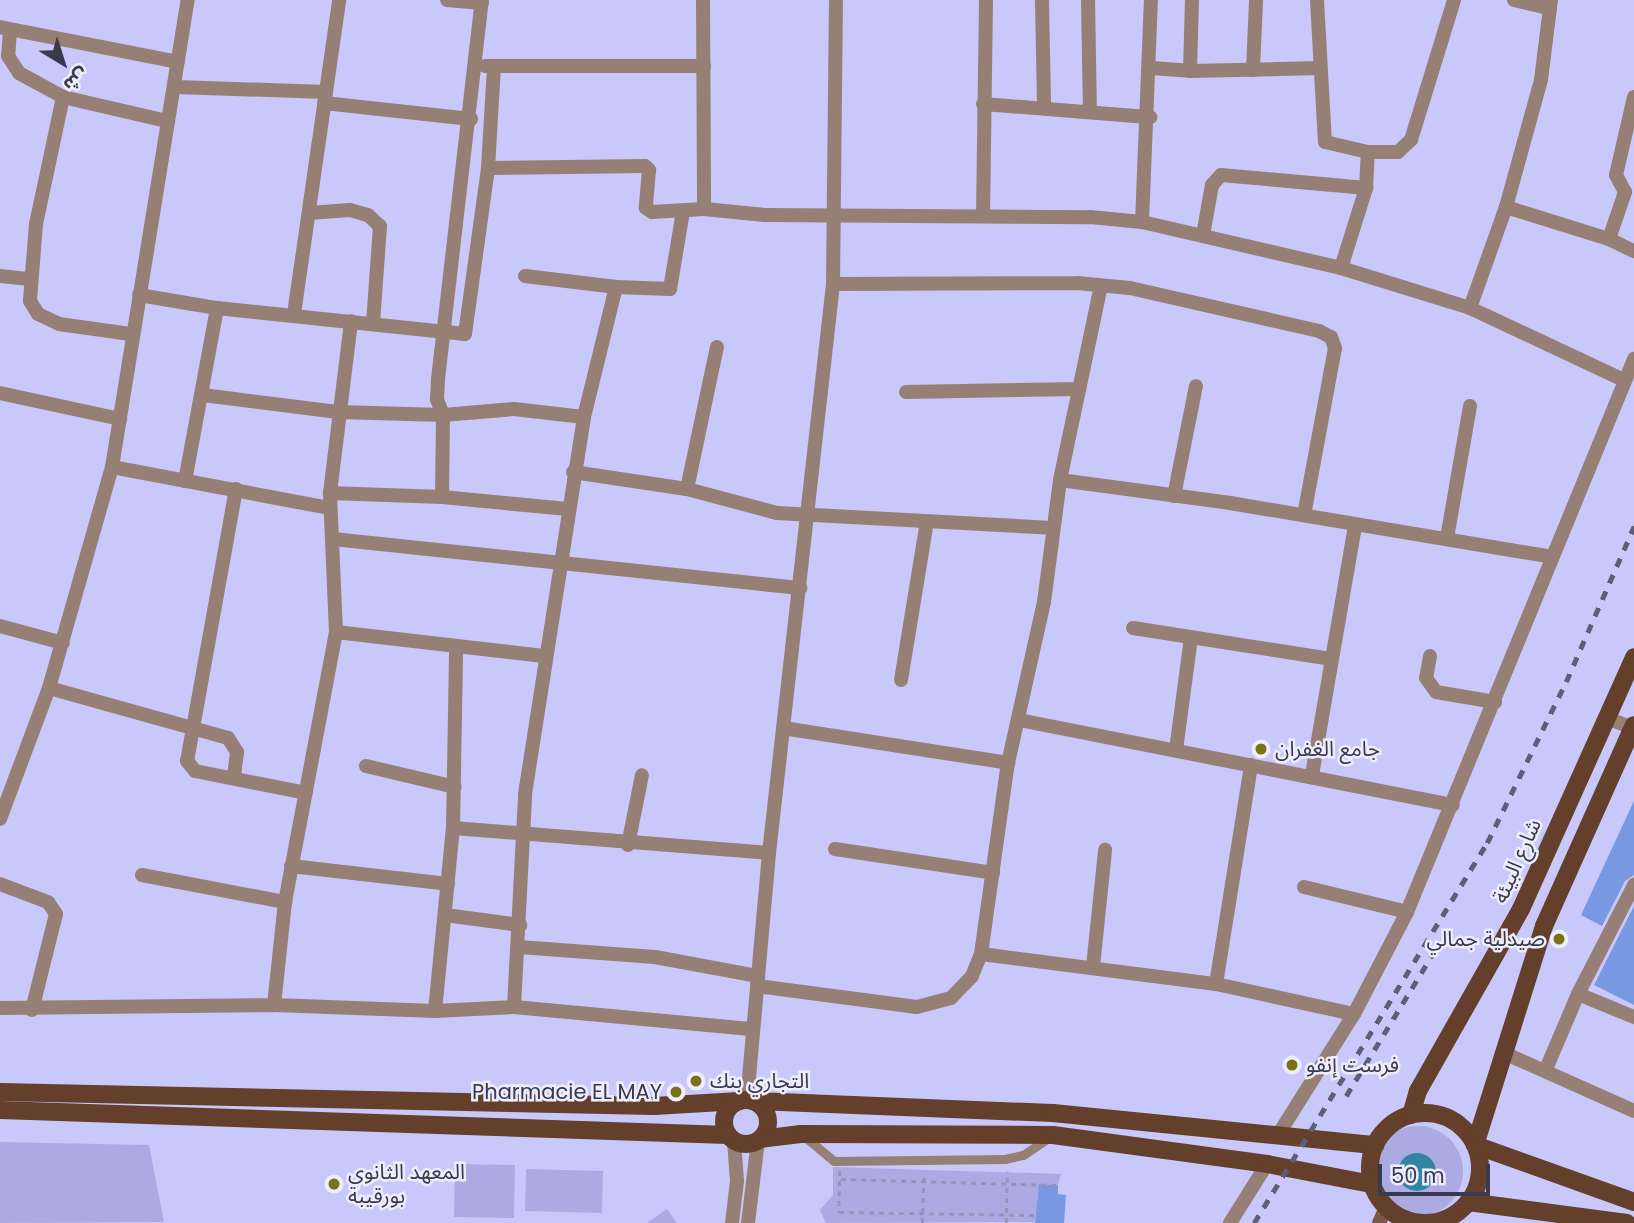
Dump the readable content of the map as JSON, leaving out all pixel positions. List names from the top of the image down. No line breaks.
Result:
{"streets":{"main road":["شارع البيئة"]},"places":["جامع الغفران","صيدلية جمالي","فرست إنفو","التجاري بنك","Pharmacie EL MAY","المعهد الثانوي بورقيبة"],"scale_bar":"50 m","north":"bottom right"}
